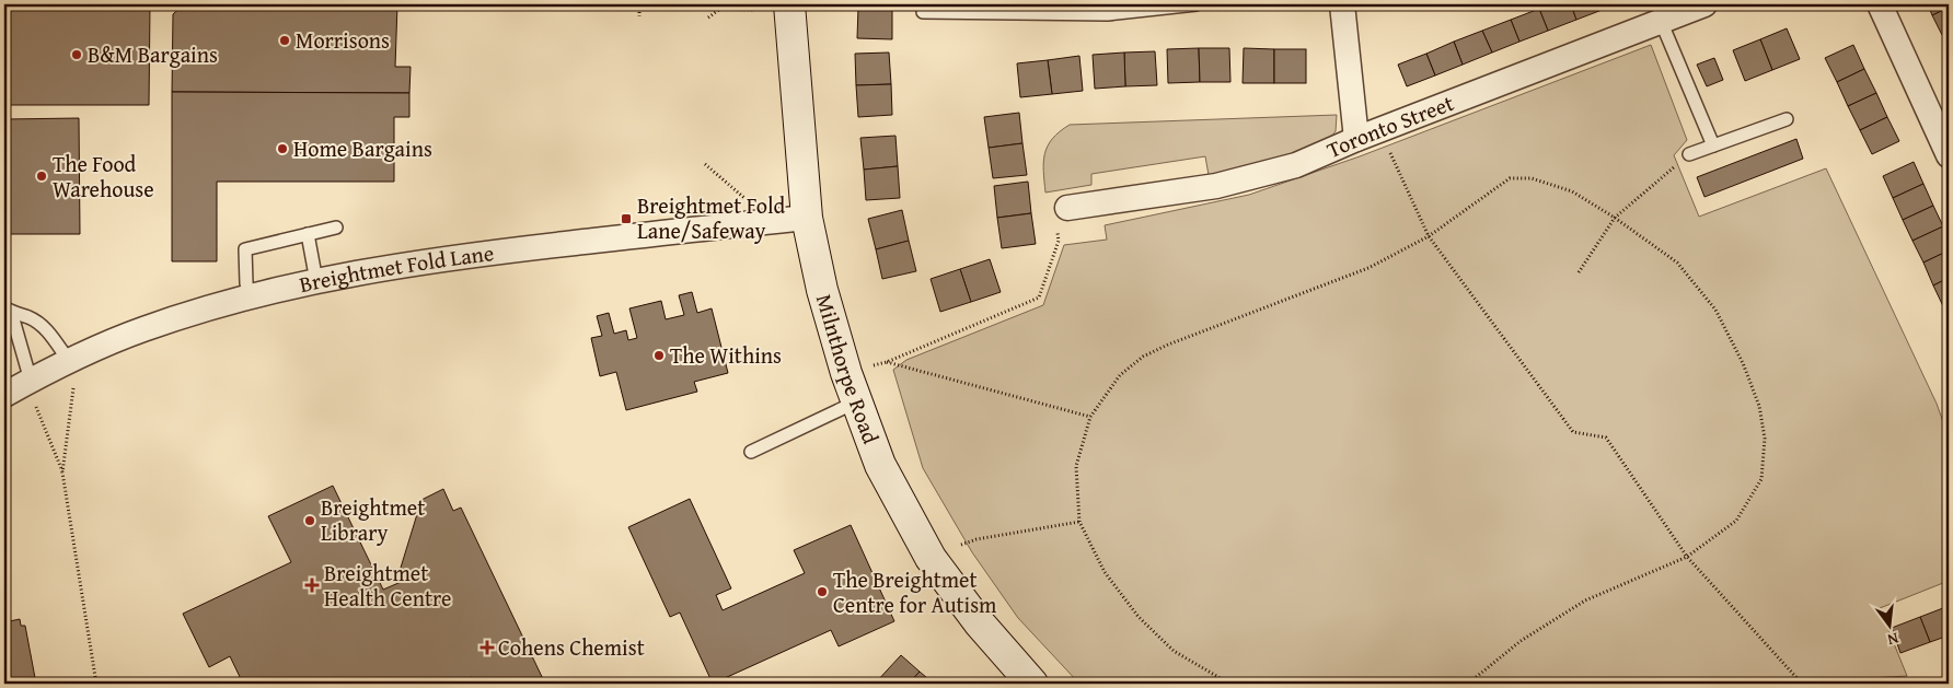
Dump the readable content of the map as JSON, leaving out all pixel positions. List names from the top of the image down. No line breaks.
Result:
{"streets":{"street":["Toronto Street","Breightmet Fold Lane","Milnthorpe Road"]},"crossings":[["Breightmet Fold Lane","Milnthorpe Road"]],"places":{"other":["Morrisons","B&M Bargains","Home Bargains","The Food Warehouse","The Withins","Breightmet Library","The Breightmet Centre for Autism"],"transit":["Breightmet Fold Lane/Safeway"],"health":["Breightmet Health Centre","Cohens Chemist"]},"north":"bottom"}
